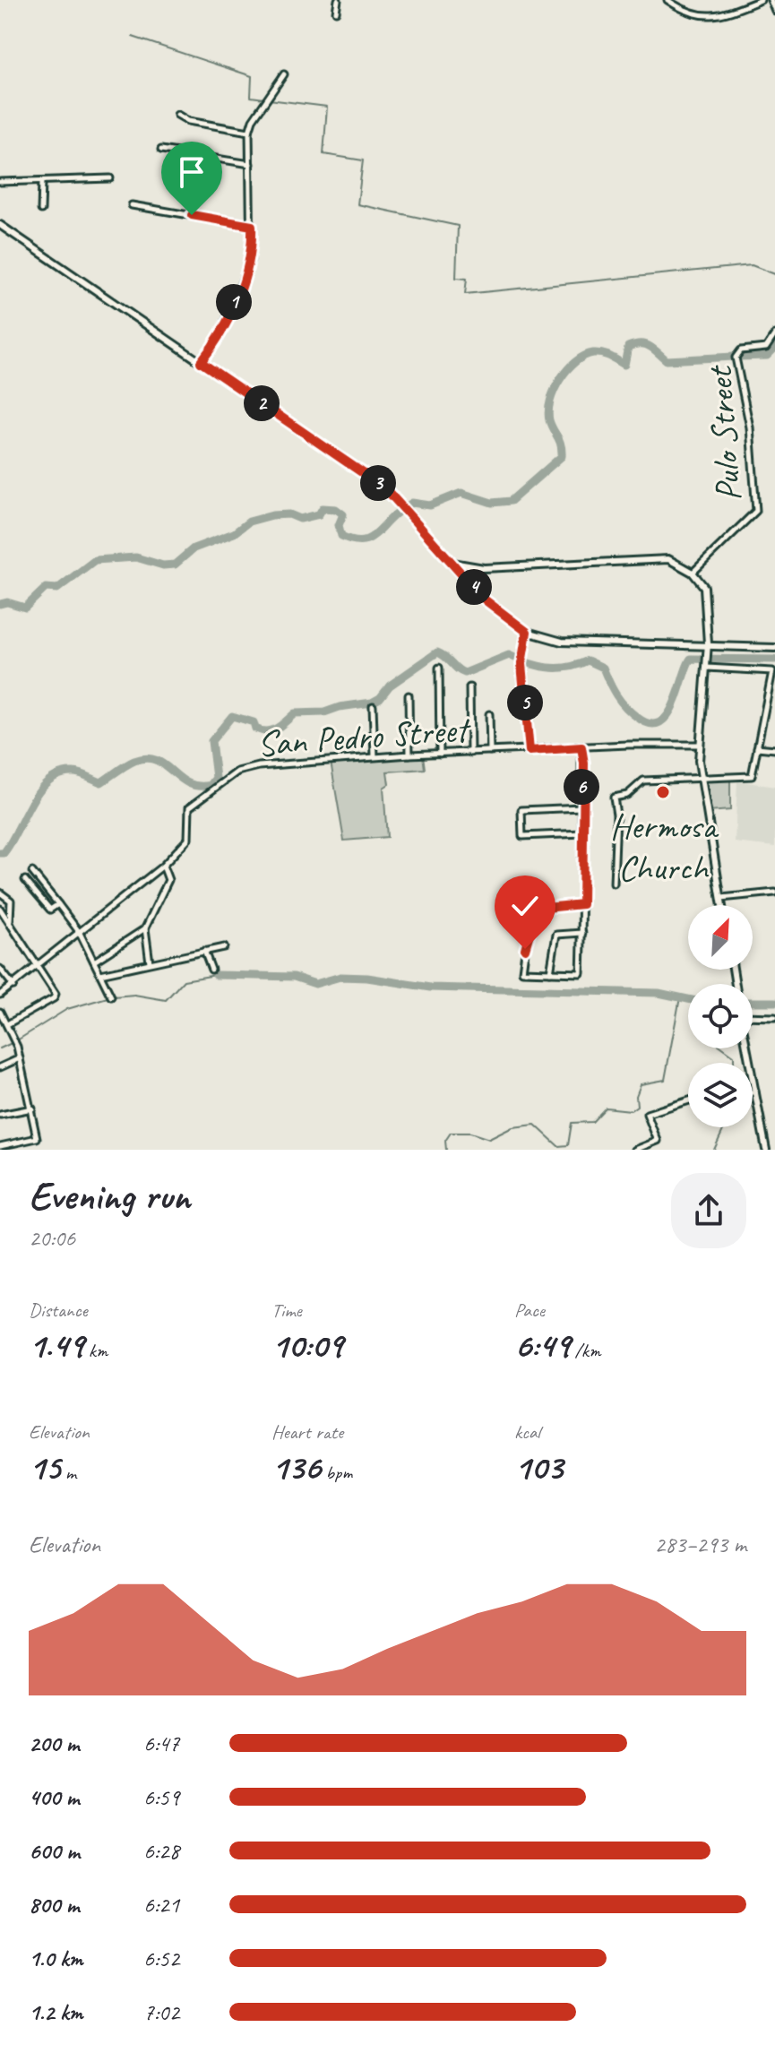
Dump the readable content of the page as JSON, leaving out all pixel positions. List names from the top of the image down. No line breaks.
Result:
{"streets":{"street":["Pulo Street","San Pedro Street"]},"places":["Hermosa Church"],"north":"top right","page":{"pins":["1","2","3","4","5","6"],"heading":["Evening run","20:06"],"stats":[["Distance","1.49 km"],["Time","10:09"],["Pace","6:49 /km"],["Elevation","15 m"],["Heart rate","136 bpm"],["kcal","103"]],"chart":["Elevation","283–293 m"],"list":[{"name":"200 m","note":"6:47"},{"name":"400 m","note":"6:59"},{"name":"600 m","note":"6:28"},{"name":"800 m","note":"6:21"},{"name":"1.0 km","note":"6:52"},{"name":"1.2 km","note":"7:02"}]}}
